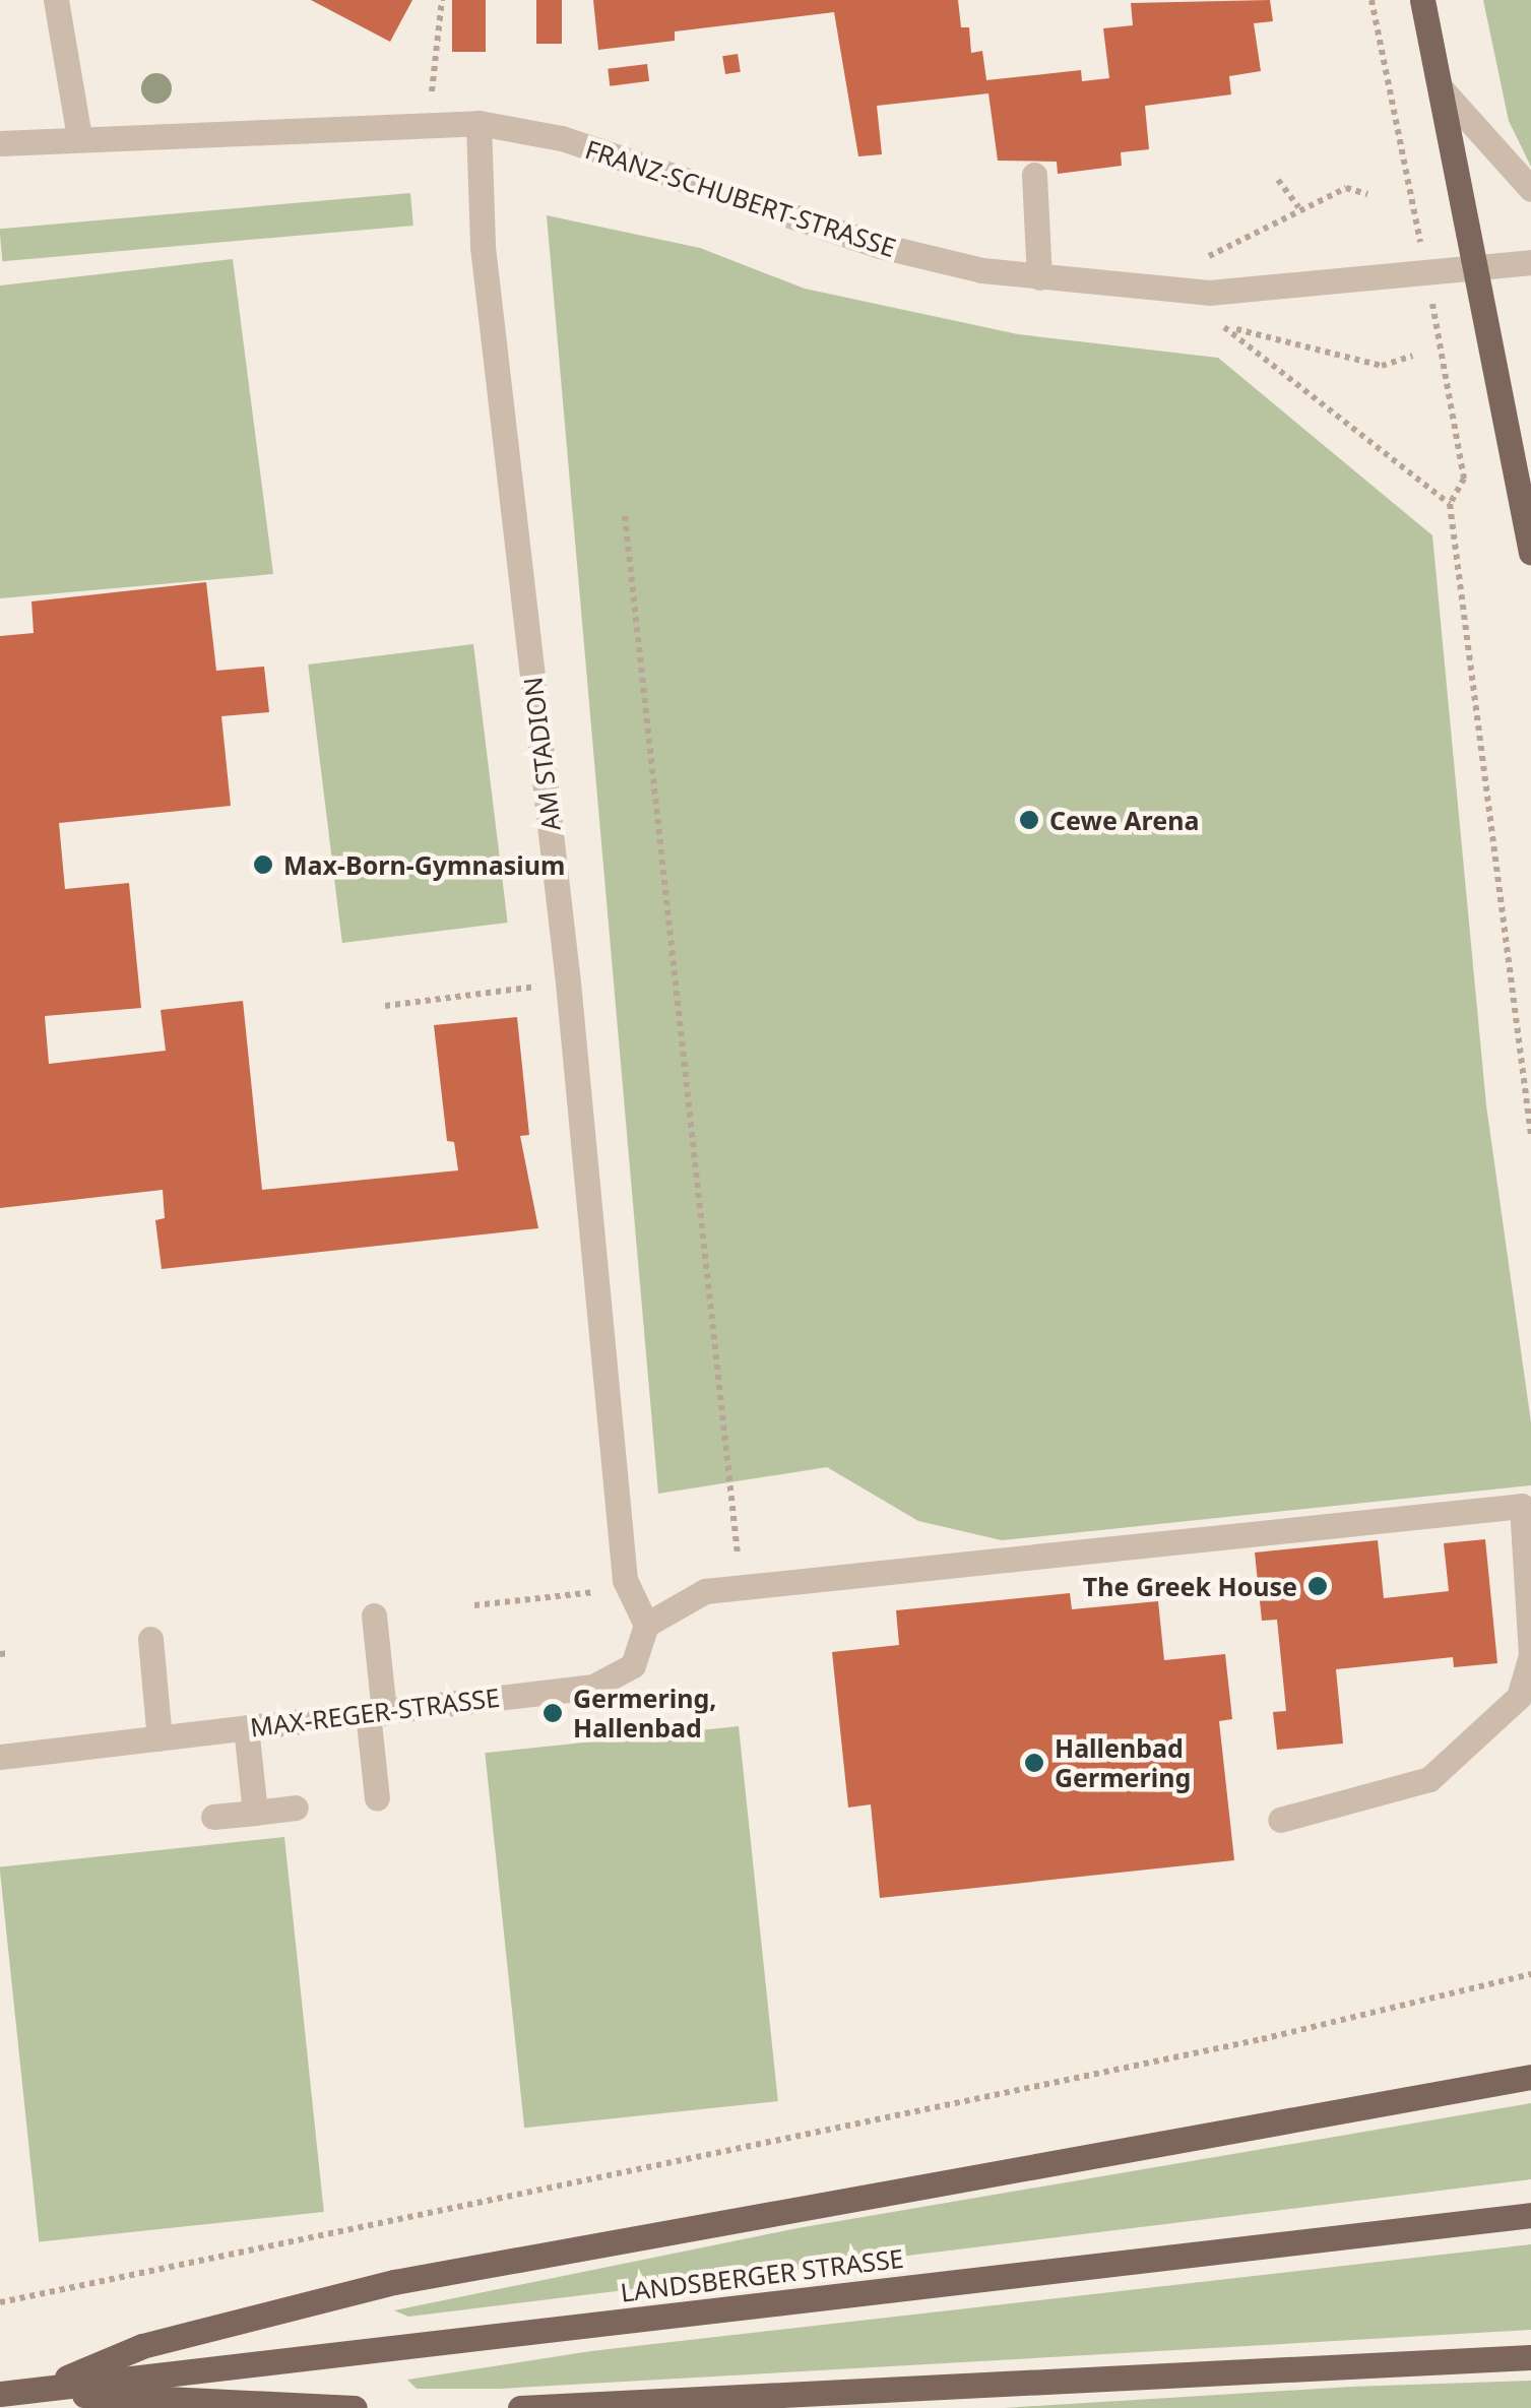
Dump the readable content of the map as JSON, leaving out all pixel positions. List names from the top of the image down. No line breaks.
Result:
{"streets":{"main road":["LANDSBERGER STRASSE"],"street":["FRANZ-SCHUBERT-STRASSE","AM STADION","MAX-REGER-STRASSE"]},"crossings":[["FRANZ-SCHUBERT-STRASSE","AM STADION"],["AM STADION","MAX-REGER-STRASSE"]],"places":["Cewe Arena","Max-Born-Gymnasium","The Greek House","Germering, Hallenbad","Hallenbad Germering"]}
